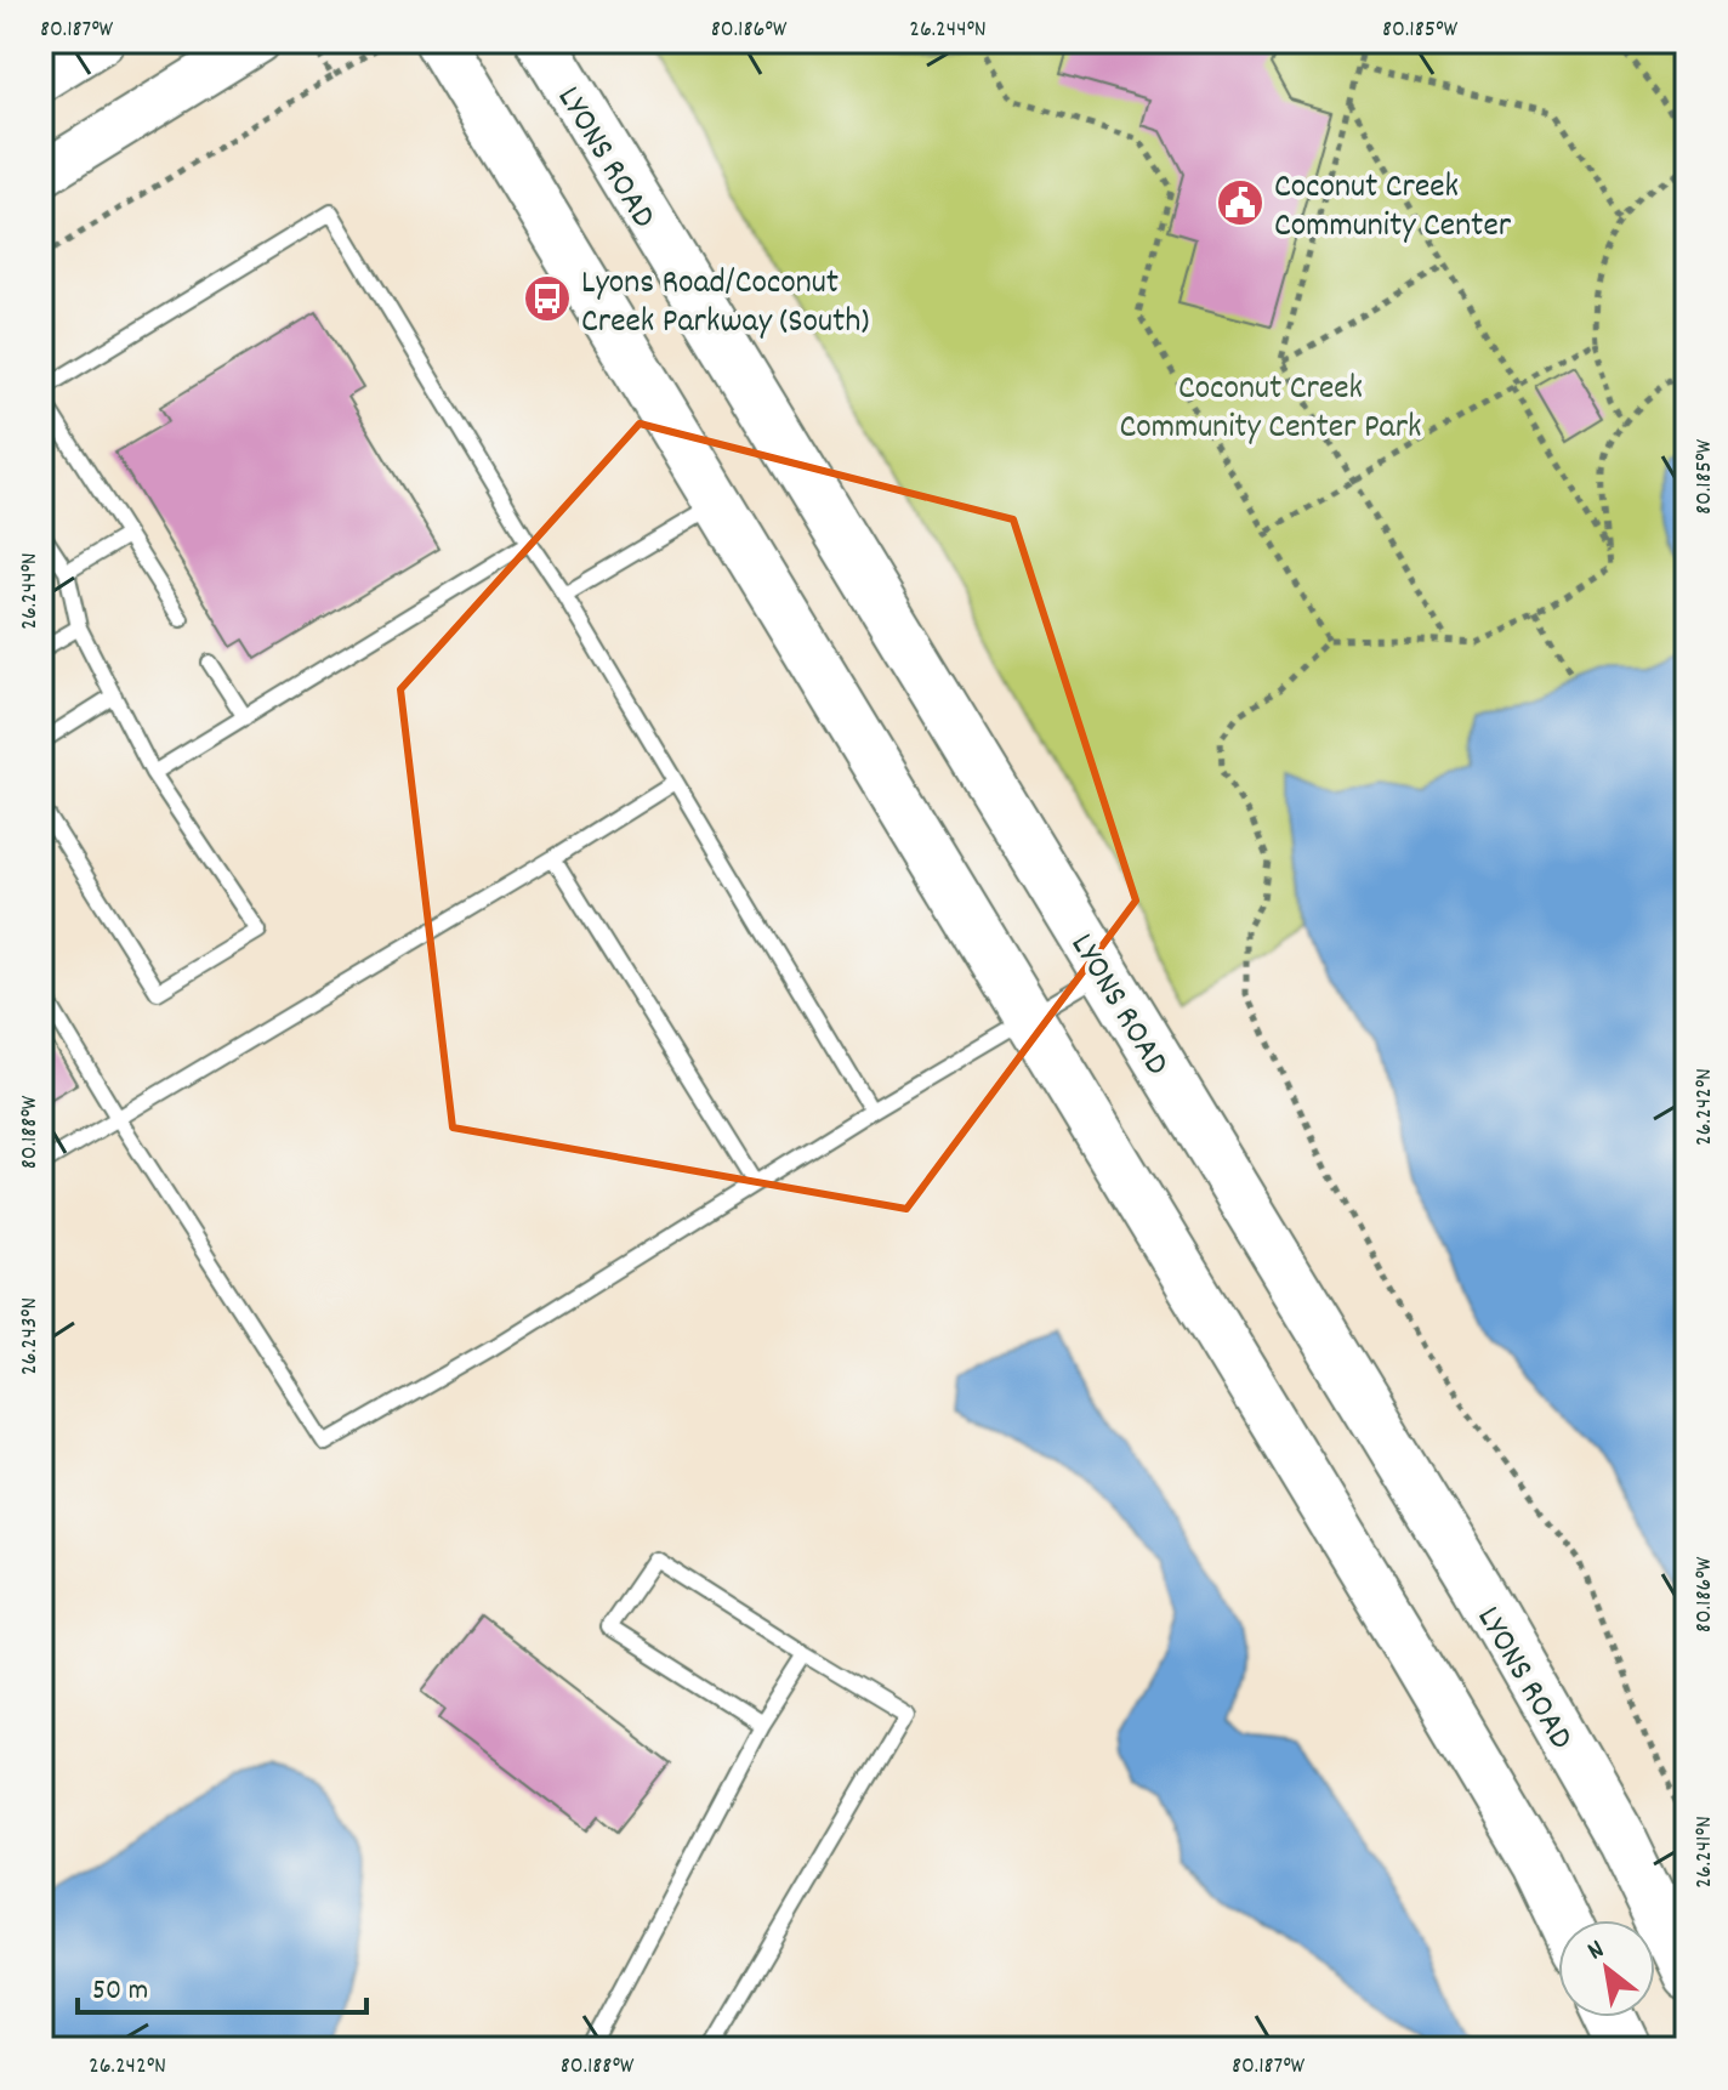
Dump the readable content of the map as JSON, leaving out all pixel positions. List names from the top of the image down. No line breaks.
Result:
{"streets":{"main road":["LYONS ROAD"]},"parks":["Coconut Creek Community Center Park"],"places":{"public building":["Coconut Creek Community Center"],"bus stop":["Lyons Road/Coconut Creek Parkway (South)"]},"scale_bar":"50 m","north":"top left","coordinates":["80.187°W","80.186°W","26.244°N","80.185°W","26.242°N","80.188°W","26.243°N","26.241°N"]}
